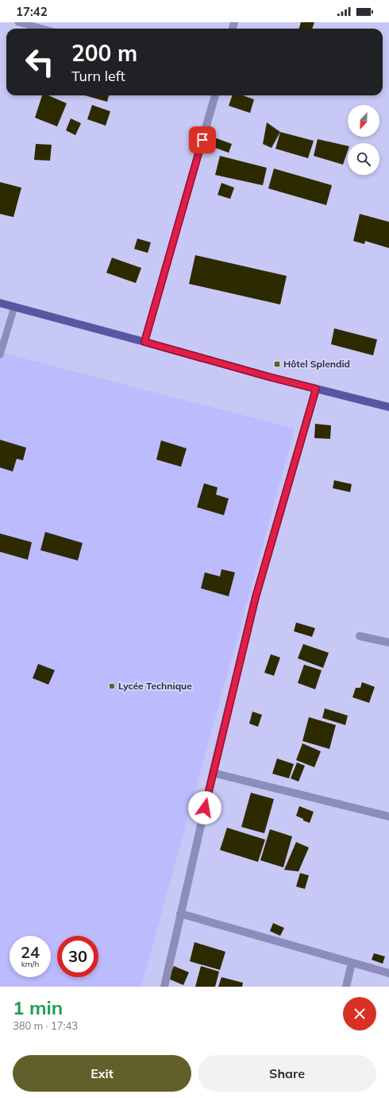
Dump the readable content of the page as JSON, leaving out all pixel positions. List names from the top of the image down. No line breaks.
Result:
{"places":{"transit":["Hôtel Splendid"],"other":["Lycée Technique"]},"north":"bottom left","page":{"status":"17:42","turn":["200 m","Turn left"],"speed":"24 km/h","limit":"30","heading":["1 min","380 m · 17:43"],"buttons":["Exit","Share"]}}
